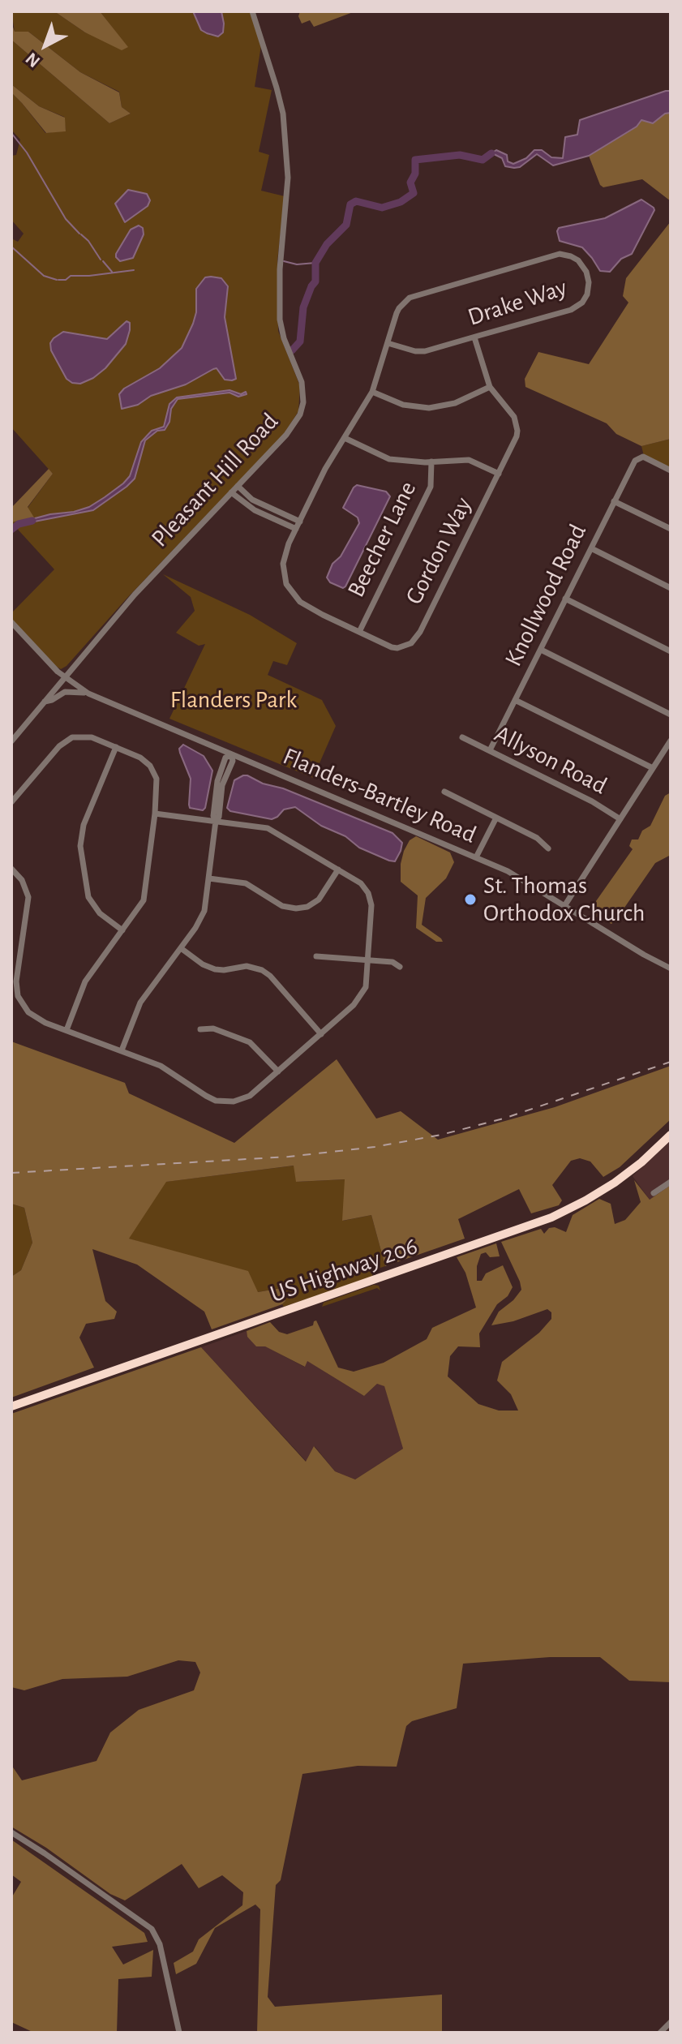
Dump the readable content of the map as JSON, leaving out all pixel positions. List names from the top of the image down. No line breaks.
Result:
{"streets":{"highway":["US Highway 206"],"street":["Drake Way","Pleasant Hill Road","Beecher Lane","Gordon Way","Knollwood Road","Allyson Road","Flanders-Bartley Road"]},"crossings":[["Drake Way","Gordon Way"],["Pleasant Hill Road","Flanders-Bartley Road"],["Beecher Lane","Gordon Way"],["Knollwood Road","Allyson Road"]],"parks":["Flanders Park"],"places":["St. Thomas Orthodox Church"],"north":"bottom left"}
